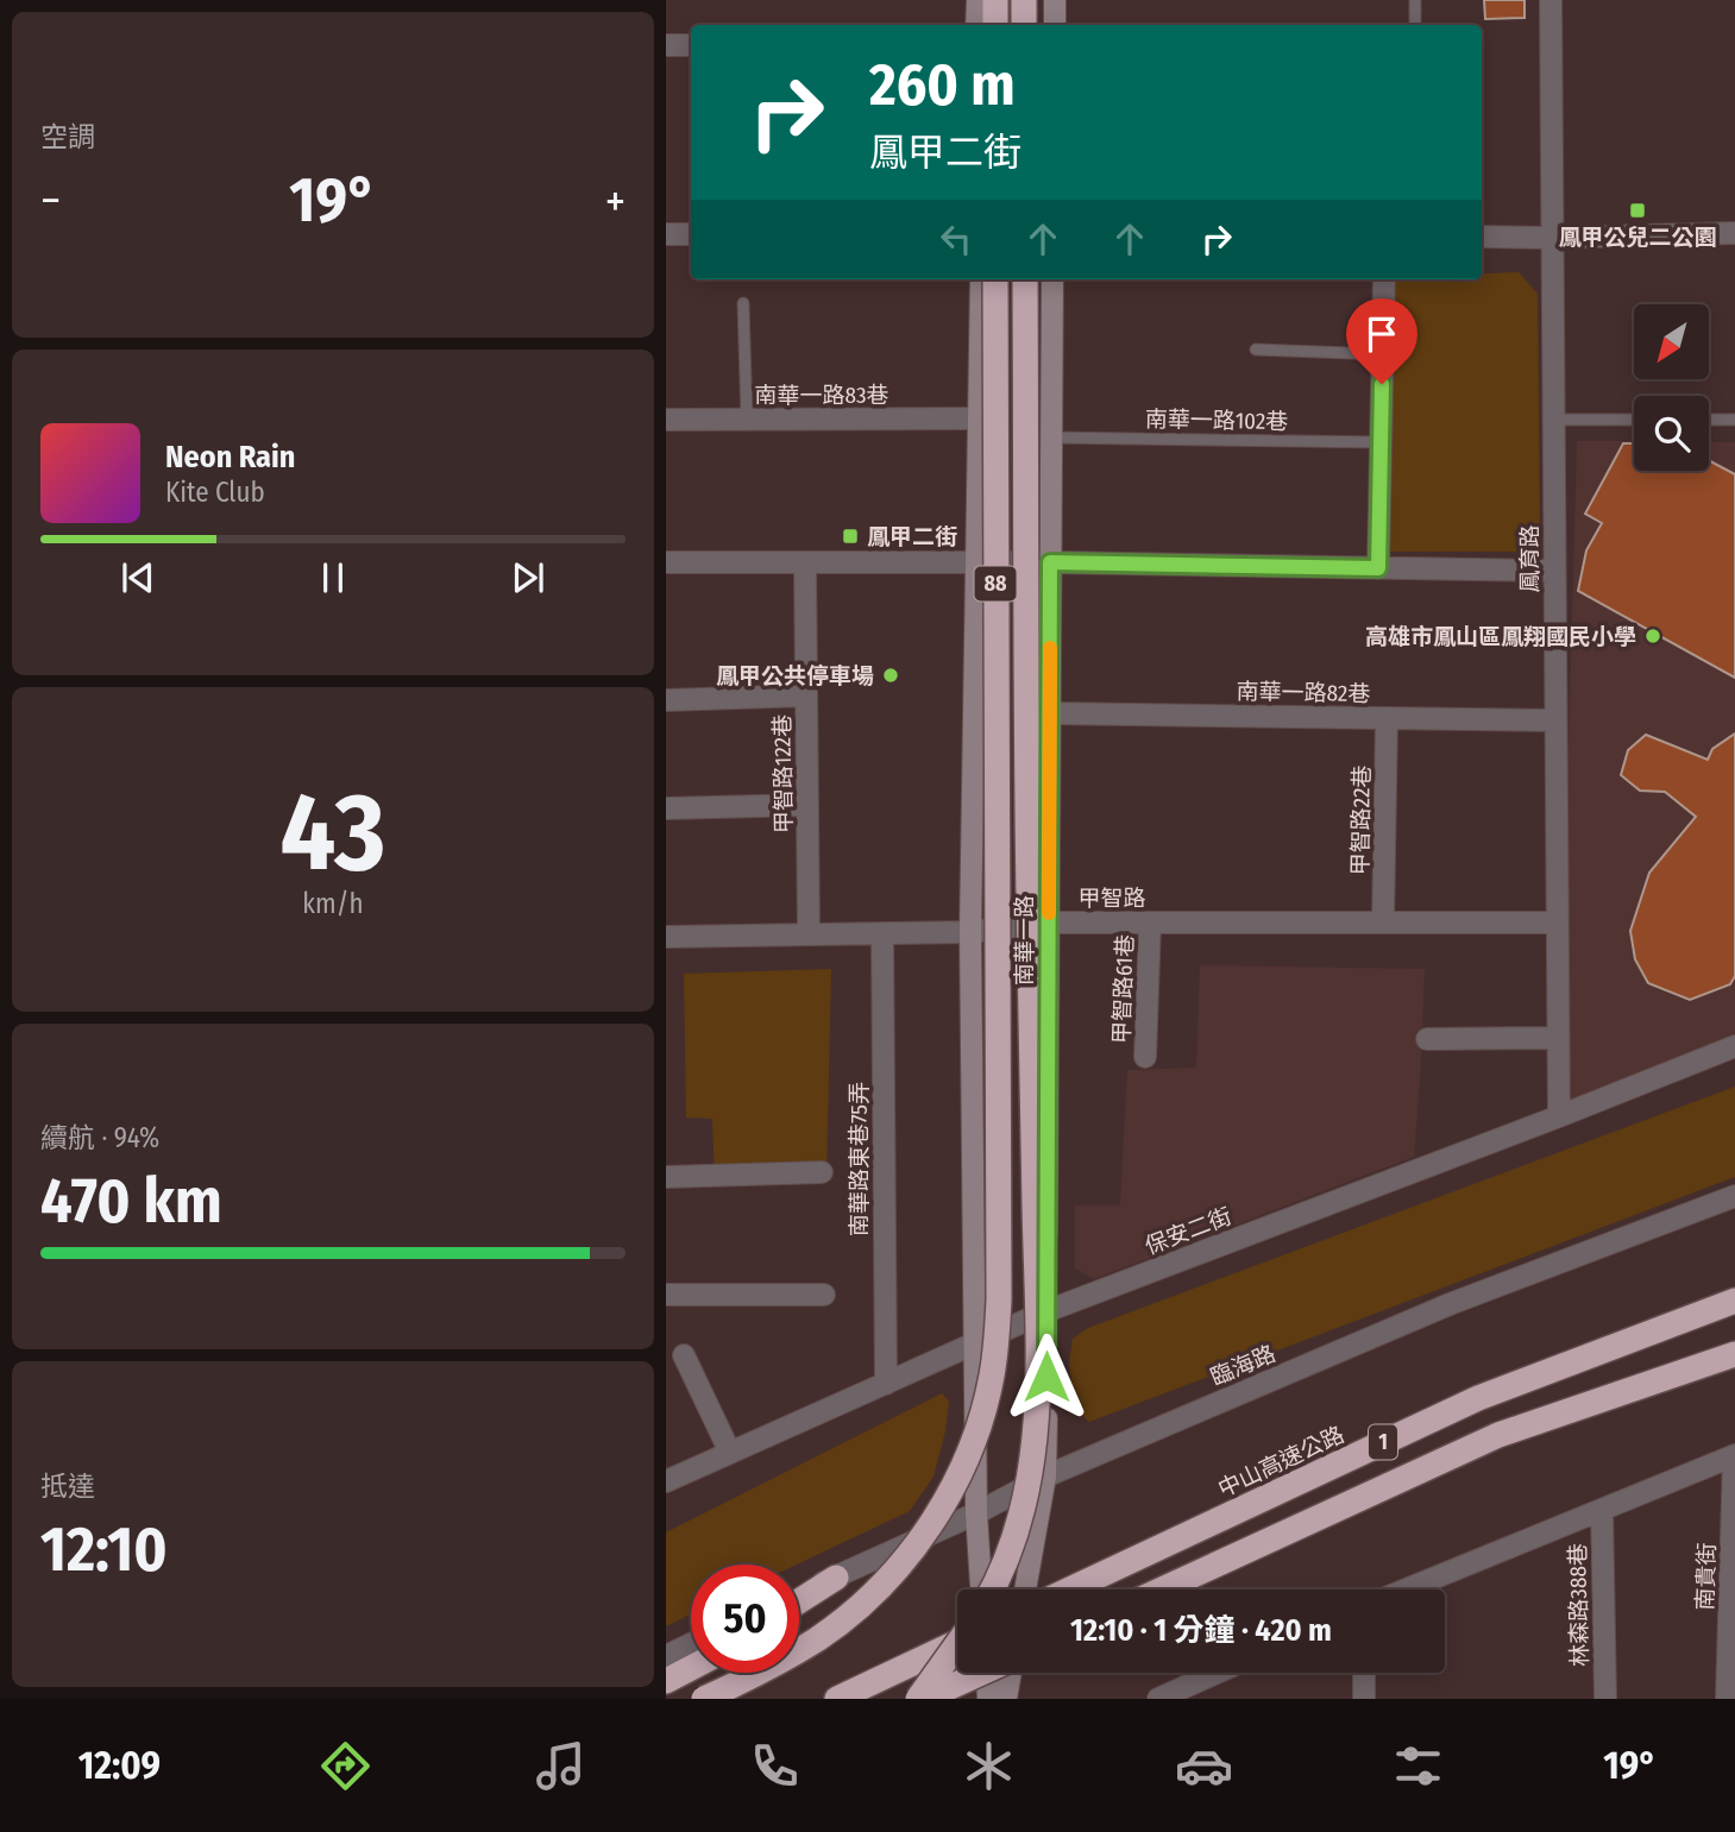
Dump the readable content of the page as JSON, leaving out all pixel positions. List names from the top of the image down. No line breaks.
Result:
{"streets":{"highway":["88","1","中山高速公路"],"main road":["南華一路"],"street":["南華一路83巷","鳳育路","南華一路82巷","甲智路122巷","甲智路22巷","甲智路","甲智路61巷","南華路東巷75弄","保安二街","臨海路","南貴街","林森路388巷"],"lane":["南華一路102巷"]},"crossings":[["南華一路102巷","南華一路"],["鳳育路","南華一路82巷"],["鳳育路","甲智路"],["鳳育路","保安二街"],["南華一路82巷","甲智路22巷"],["南華一路82巷","南華一路"],["甲智路122巷","甲智路"],["甲智路22巷","甲智路"],["甲智路","南華一路"],["甲智路","甲智路61巷"],["甲智路","南華路東巷75弄"],["南華一路","保安二街"],["南華一路","臨海路"],["南華路東巷75弄","保安二街"]],"places":{"transit":["鳳甲公兒二公園","鳳甲二街"],"other":["高雄市鳳山區鳳翔國民小學","鳳甲公共停車場"]},"north":"bottom left","page":{"tile":["空調",["43","km/h"],["續航 · 94%","470 km"],["抵達","12:10"]],"turn":["260 m","鳳甲二街"],"heat":["−","19°","+"],"song":["Neon Rain","Kite Club"],"limit":"50","trip":"12:10 · 1 分鐘 · 420 m","tabs":["12:09","19°"]}}
